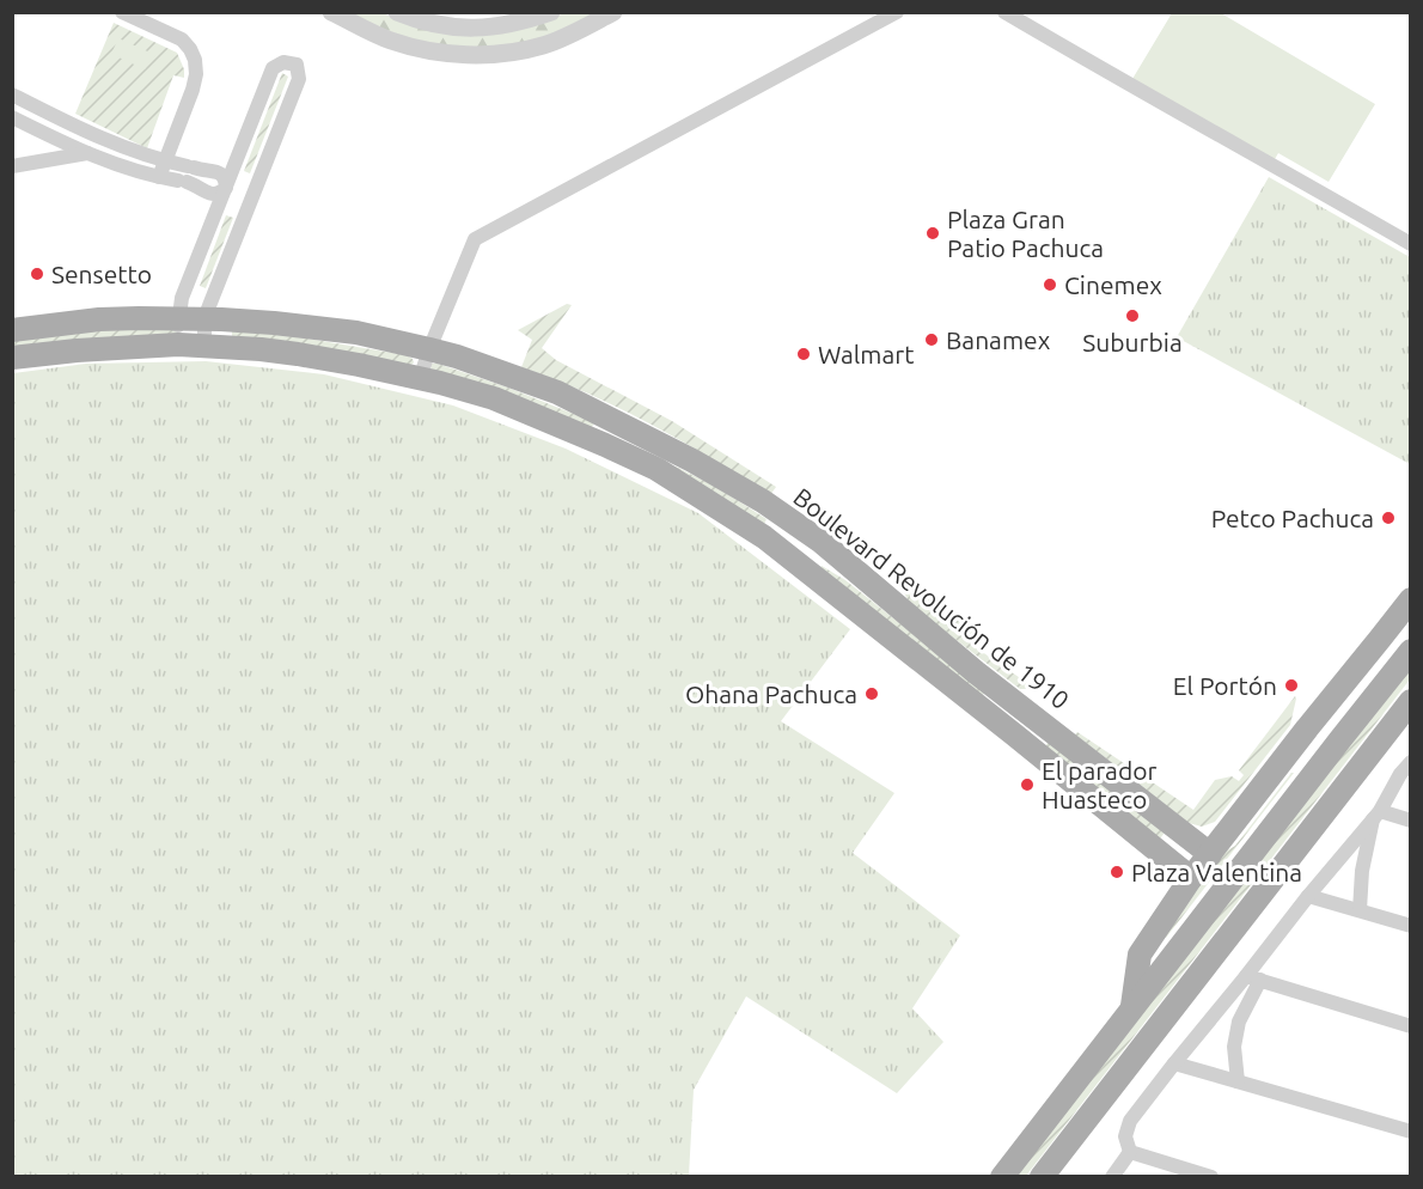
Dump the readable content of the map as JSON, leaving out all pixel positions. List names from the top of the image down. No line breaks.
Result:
{"streets":{"main road":["Boulevard Revolución de 1910"]},"places":["Plaza Gran Patio Pachuca","Sensetto","Cinemex","Suburbia","Banamex","Walmart","Petco Pachuca","El Portón","Ohana Pachuca","El parador Huasteco","Plaza Valentina"]}
